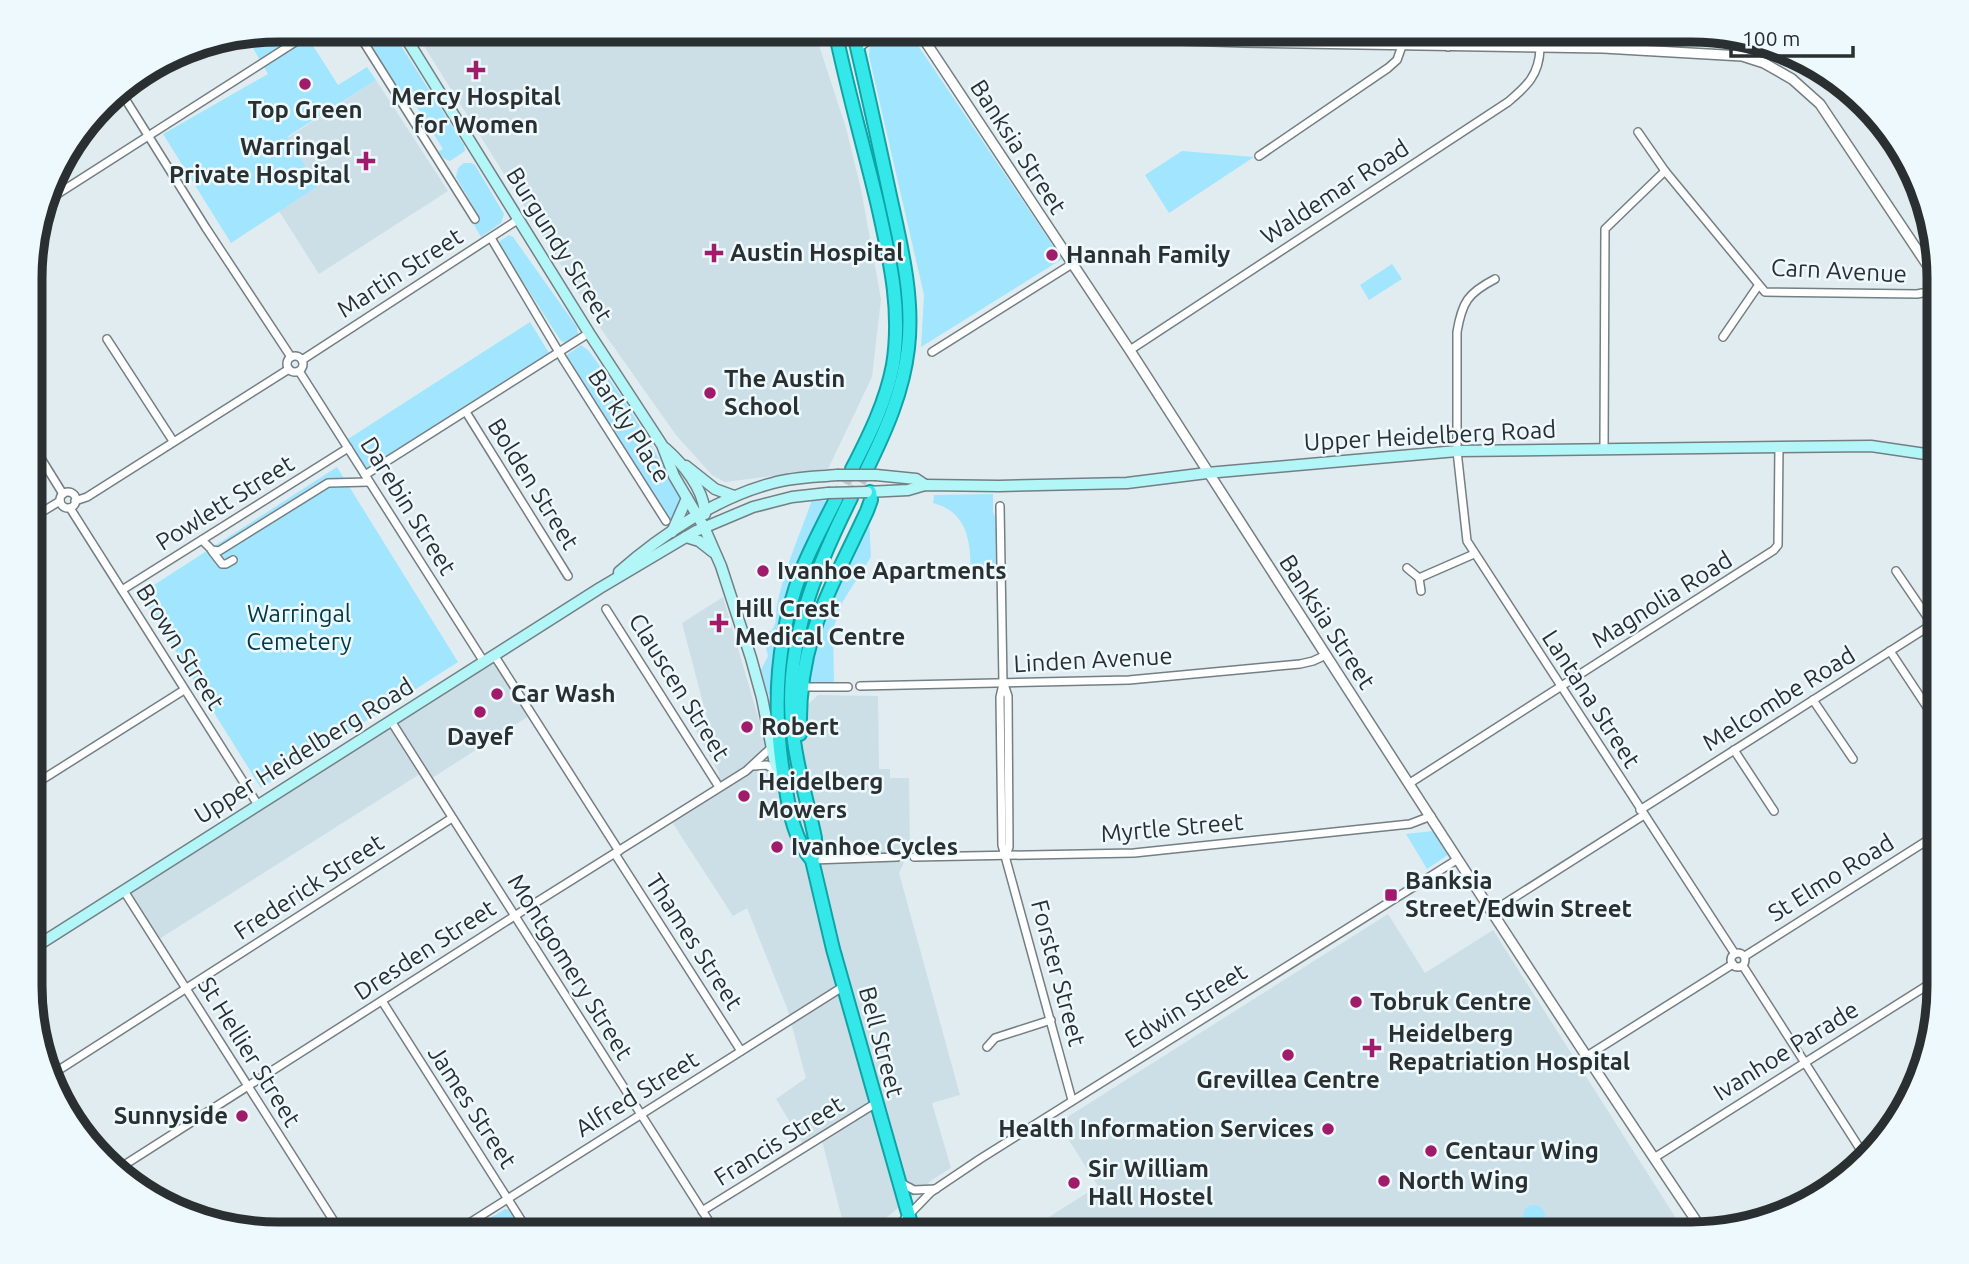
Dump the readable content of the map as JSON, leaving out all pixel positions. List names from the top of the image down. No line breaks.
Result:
{"streets":{"highway":["Bell Street"],"main road":["Burgundy Street","Upper Heidelberg Road"],"street":["Banksia Street","Waldemar Road","Carn Avenue","Martin Street","Barkly Place","Bolden Street","Powlett Street","Darebin Street","Magnolia Road","Brown Street","Linden Avenue","Clauscen Street","Lantana Street","Melcombe Road","Myrtle Street","St Elmo Road","Frederick Street","Thames Street","Dresden Street","Montgomery Street","Forster Street","Edwin Street","Ivanhoe Parade","St Hellier Street","Alfred Street","James Street","Francis Street"]},"crossings":[["Banksia Street","Waldemar Road"],["Banksia Street","Upper Heidelberg Road"],["Banksia Street","Magnolia Road"],["Banksia Street","Linden Avenue"],["Banksia Street","Melcombe Road"],["Banksia Street","Myrtle Street"],["Banksia Street","Edwin Street"],["Banksia Street","Ivanhoe Parade"],["Burgundy Street","Martin Street"],["Burgundy Street","Upper Heidelberg Road"],["Burgundy Street","Bell Street"],["Martin Street","Darebin Street"],["Upper Heidelberg Road","Darebin Street"],["Upper Heidelberg Road","Magnolia Road"],["Upper Heidelberg Road","Brown Street"],["Upper Heidelberg Road","Lantana Street"],["Upper Heidelberg Road","Thames Street"],["Upper Heidelberg Road","Montgomery Street"],["Upper Heidelberg Road","Bell Street"],["Upper Heidelberg Road","St Hellier Street"],["Powlett Street","Darebin Street"],["Powlett Street","Brown Street"],["Magnolia Road","Lantana Street"],["Linden Avenue","Forster Street"],["Clauscen Street","Dresden Street"],["Lantana Street","Melcombe Road"],["Lantana Street","St Elmo Road"],["Myrtle Street","Forster Street"],["Frederick Street","Montgomery Street"],["Frederick Street","St Hellier Street"],["Thames Street","Dresden Street"],["Thames Street","Alfred Street"],["Dresden Street","Montgomery Street"],["Dresden Street","Bell Street"],["Dresden Street","St Hellier Street"],["Dresden Street","James Street"],["Montgomery Street","Alfred Street"],["Montgomery Street","Francis Street"],["Forster Street","Edwin Street"],["Edwin Street","Bell Street"],["Bell Street","Alfred Street"],["Bell Street","Francis Street"],["Alfred Street","James Street"]],"parks":["Warringal Cemetery"],"places":{"health":["Mercy Hospital for Women","Warringal Private Hospital","Austin Hospital","Hill Crest Medical Centre","Heidelberg Repatriation Hospital"],"other":["Top Green","Hannah Family","The Austin School","Ivanhoe Apartments","Car Wash","Dayef","Robert","Heidelberg Mowers","Ivanhoe Cycles","Tobruk Centre","Grevillea Centre","Sunnyside","Health Information Services","Centaur Wing","North Wing","Sir William Hall Hostel"],"transit":["Banksia Street/Edwin Street"]},"scale_bar":"100 m"}
